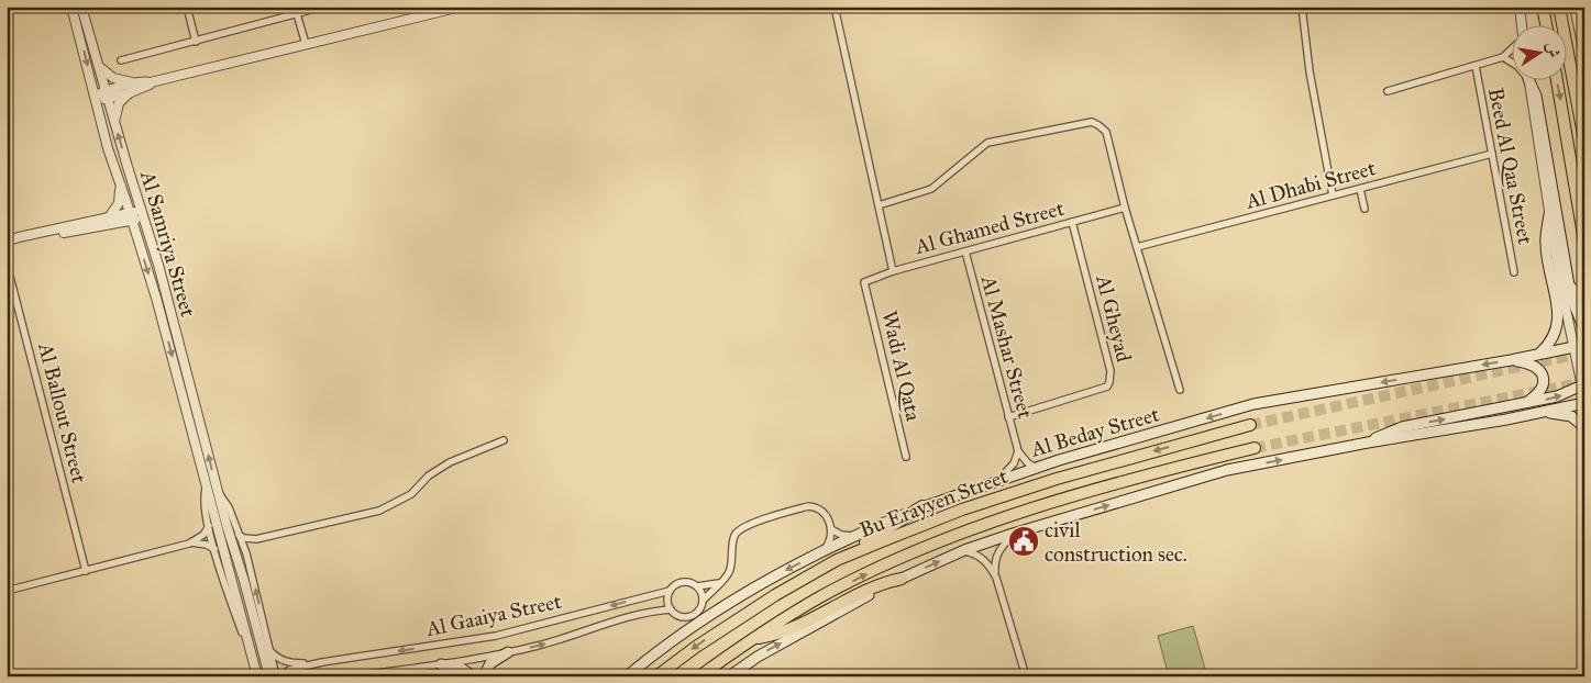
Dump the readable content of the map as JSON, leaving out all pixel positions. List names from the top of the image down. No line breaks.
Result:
{"streets":{"highway":["Bu Erayyen Street"],"main road":["Al Beday Street"],"street":["Beed Al Qaa Street","Al Dhabi Street","Al Ghamed Street","Al Samriya Street","Al Gheyad","Al Mashar Street","Wadi Al Qata","Al Ballout Street","Al Gaaiya Street"]},"crossings":[["Beed Al Qaa Street","Al Dhabi Street"],["Al Ghamed Street","Al Gheyad"],["Al Ghamed Street","Al Mashar Street"],["Al Ghamed Street","Wadi Al Qata"],["Al Samriya Street","Al Gaaiya Street"],["Al Gheyad","Al Mashar Street"]],"places":{"public building":["civil construction sec."]},"north":"right"}
